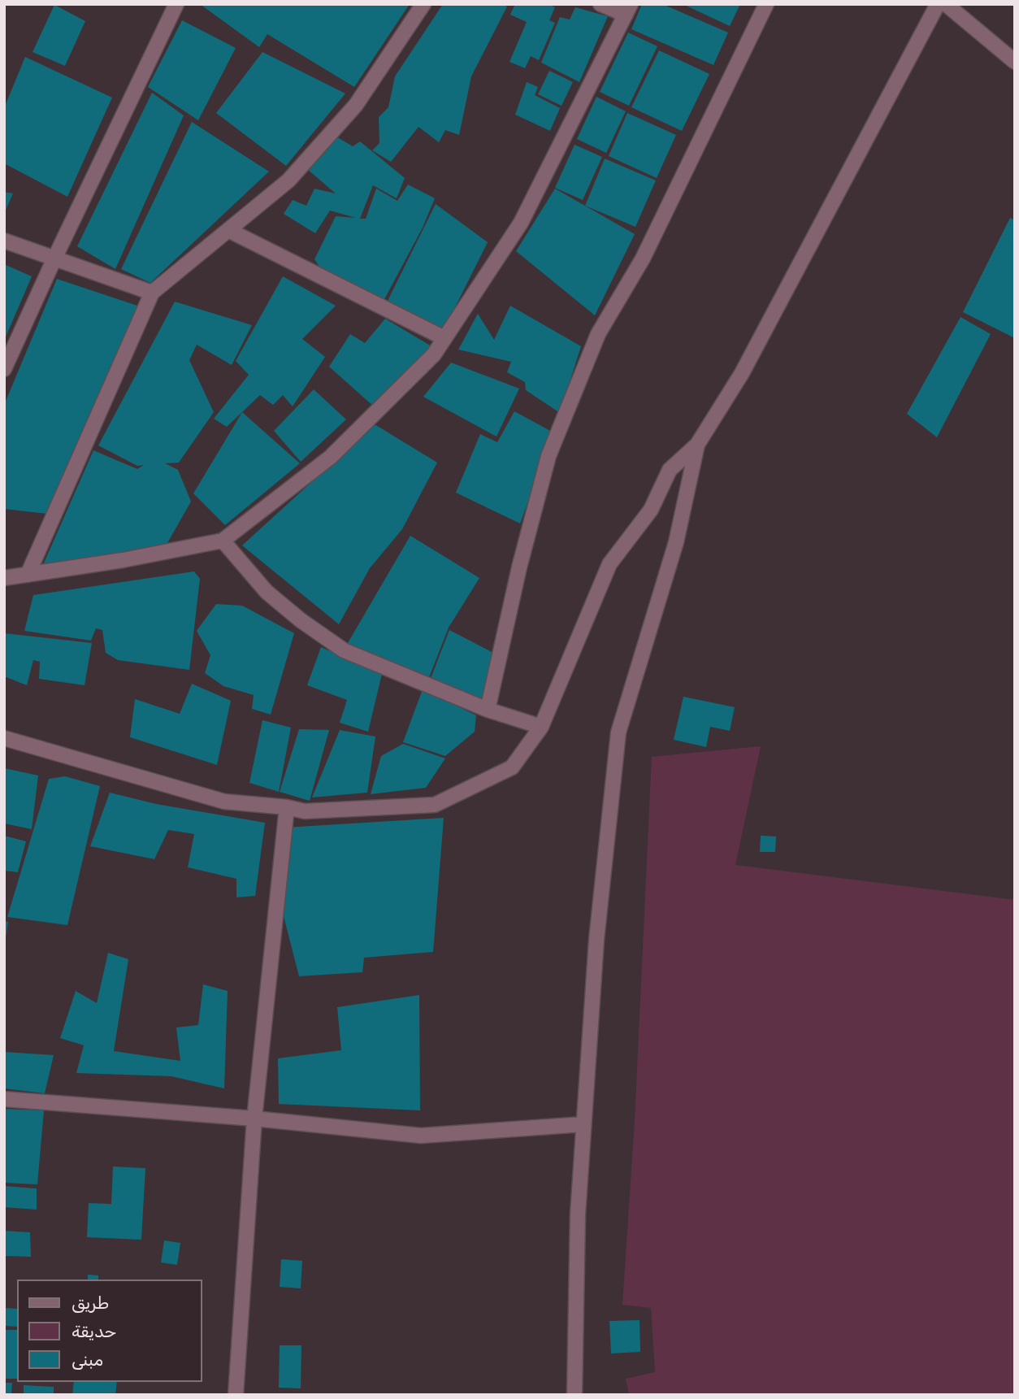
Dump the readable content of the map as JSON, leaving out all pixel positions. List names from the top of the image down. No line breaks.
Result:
{"legend":["طريق","حديقة","مبنى"]}
